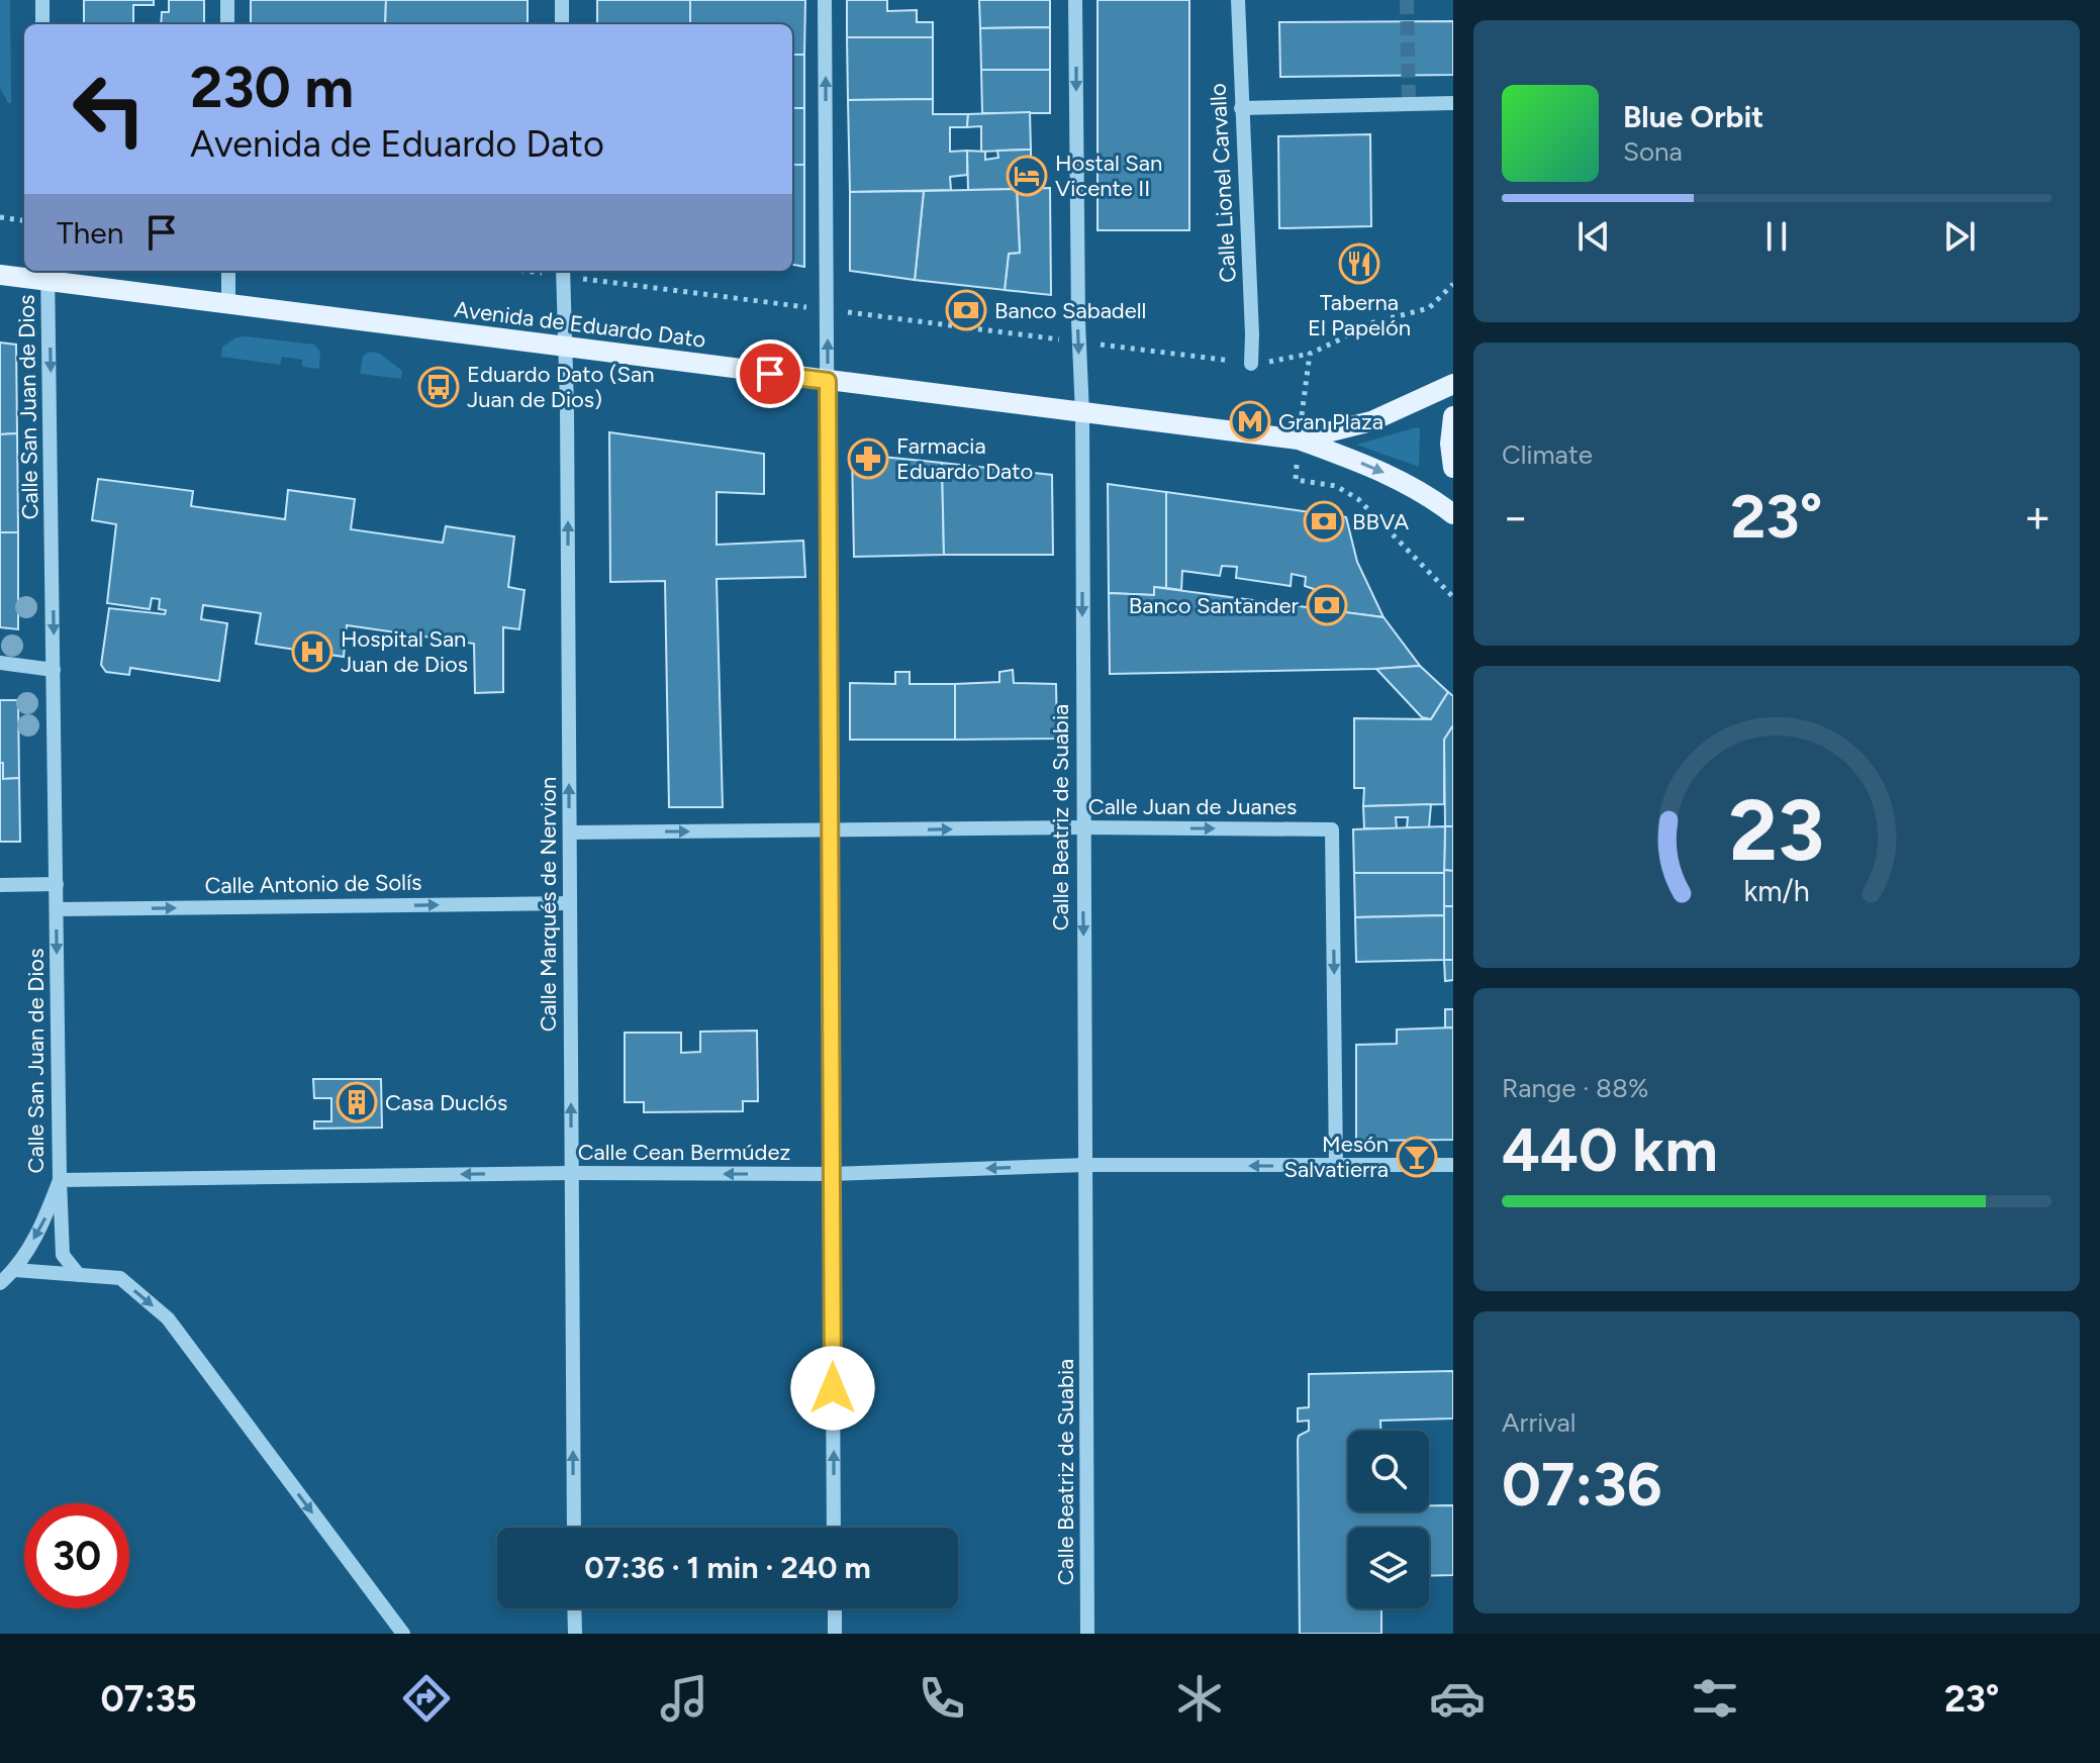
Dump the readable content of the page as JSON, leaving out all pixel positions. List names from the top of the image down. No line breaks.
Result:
{"streets":{"main road":["Avenida de Eduardo Dato"],"street":["Calle Lionel Carvallo","Calle San Juan de Dios","Calle Juan de Juanes","Calle Beatriz de Suabia","Calle Antonio de Solís","Calle Marqués de Nervion","Calle Cean Bermúdez"]},"crossings":[["Avenida de Eduardo Dato","Calle San Juan de Dios"],["Avenida de Eduardo Dato","Calle Beatriz de Suabia"],["Avenida de Eduardo Dato","Calle Marqués de Nervion"],["Calle San Juan de Dios","Calle Antonio de Solís"],["Calle San Juan de Dios","Calle Cean Bermúdez"],["Calle Juan de Juanes","Calle Beatriz de Suabia"],["Calle Juan de Juanes","Calle Marqués de Nervion"],["Calle Juan de Juanes","Calle Cean Bermúdez"],["Calle Beatriz de Suabia","Calle Cean Bermúdez"],["Calle Antonio de Solís","Calle Marqués de Nervion"],["Calle Marqués de Nervion","Calle Cean Bermúdez"]],"one_way":["Calle San Juan de Dios","Calle Beatriz de Suabia","Calle Antonio de Solís","Calle Marqués de Nervion","Calle Cean Bermúdez"],"places":{"hotel":["Hostal San Vicente II"],"restaurant":["Taberna El Papelón"],"bank":["Banco Sabadell","BBVA","Banco Santander"],"bus stop":["Eduardo Dato (San Juan de Dios)"],"metro station":["Gran Plaza"],"pharmacy":["Farmacia Eduardo Dato"],"hospital":["Hospital San Juan de Dios"],"building":["Casa Duclós"],"bar":["Mesón Salvatierra"]},"page":{"turn":["230 m","Avenida de Eduardo Dato"],"song":["Blue Orbit","Sona"],"then":"Then","tile":["Climate",["Range · 88%","440 km"],["Arrival","07:36"]],"heat":["−","23°","+"],"limit":"30","trip":"07:36 · 1 min · 240 m","tabs":["07:35","23°"],"gauge":["23","km/h"]}}
